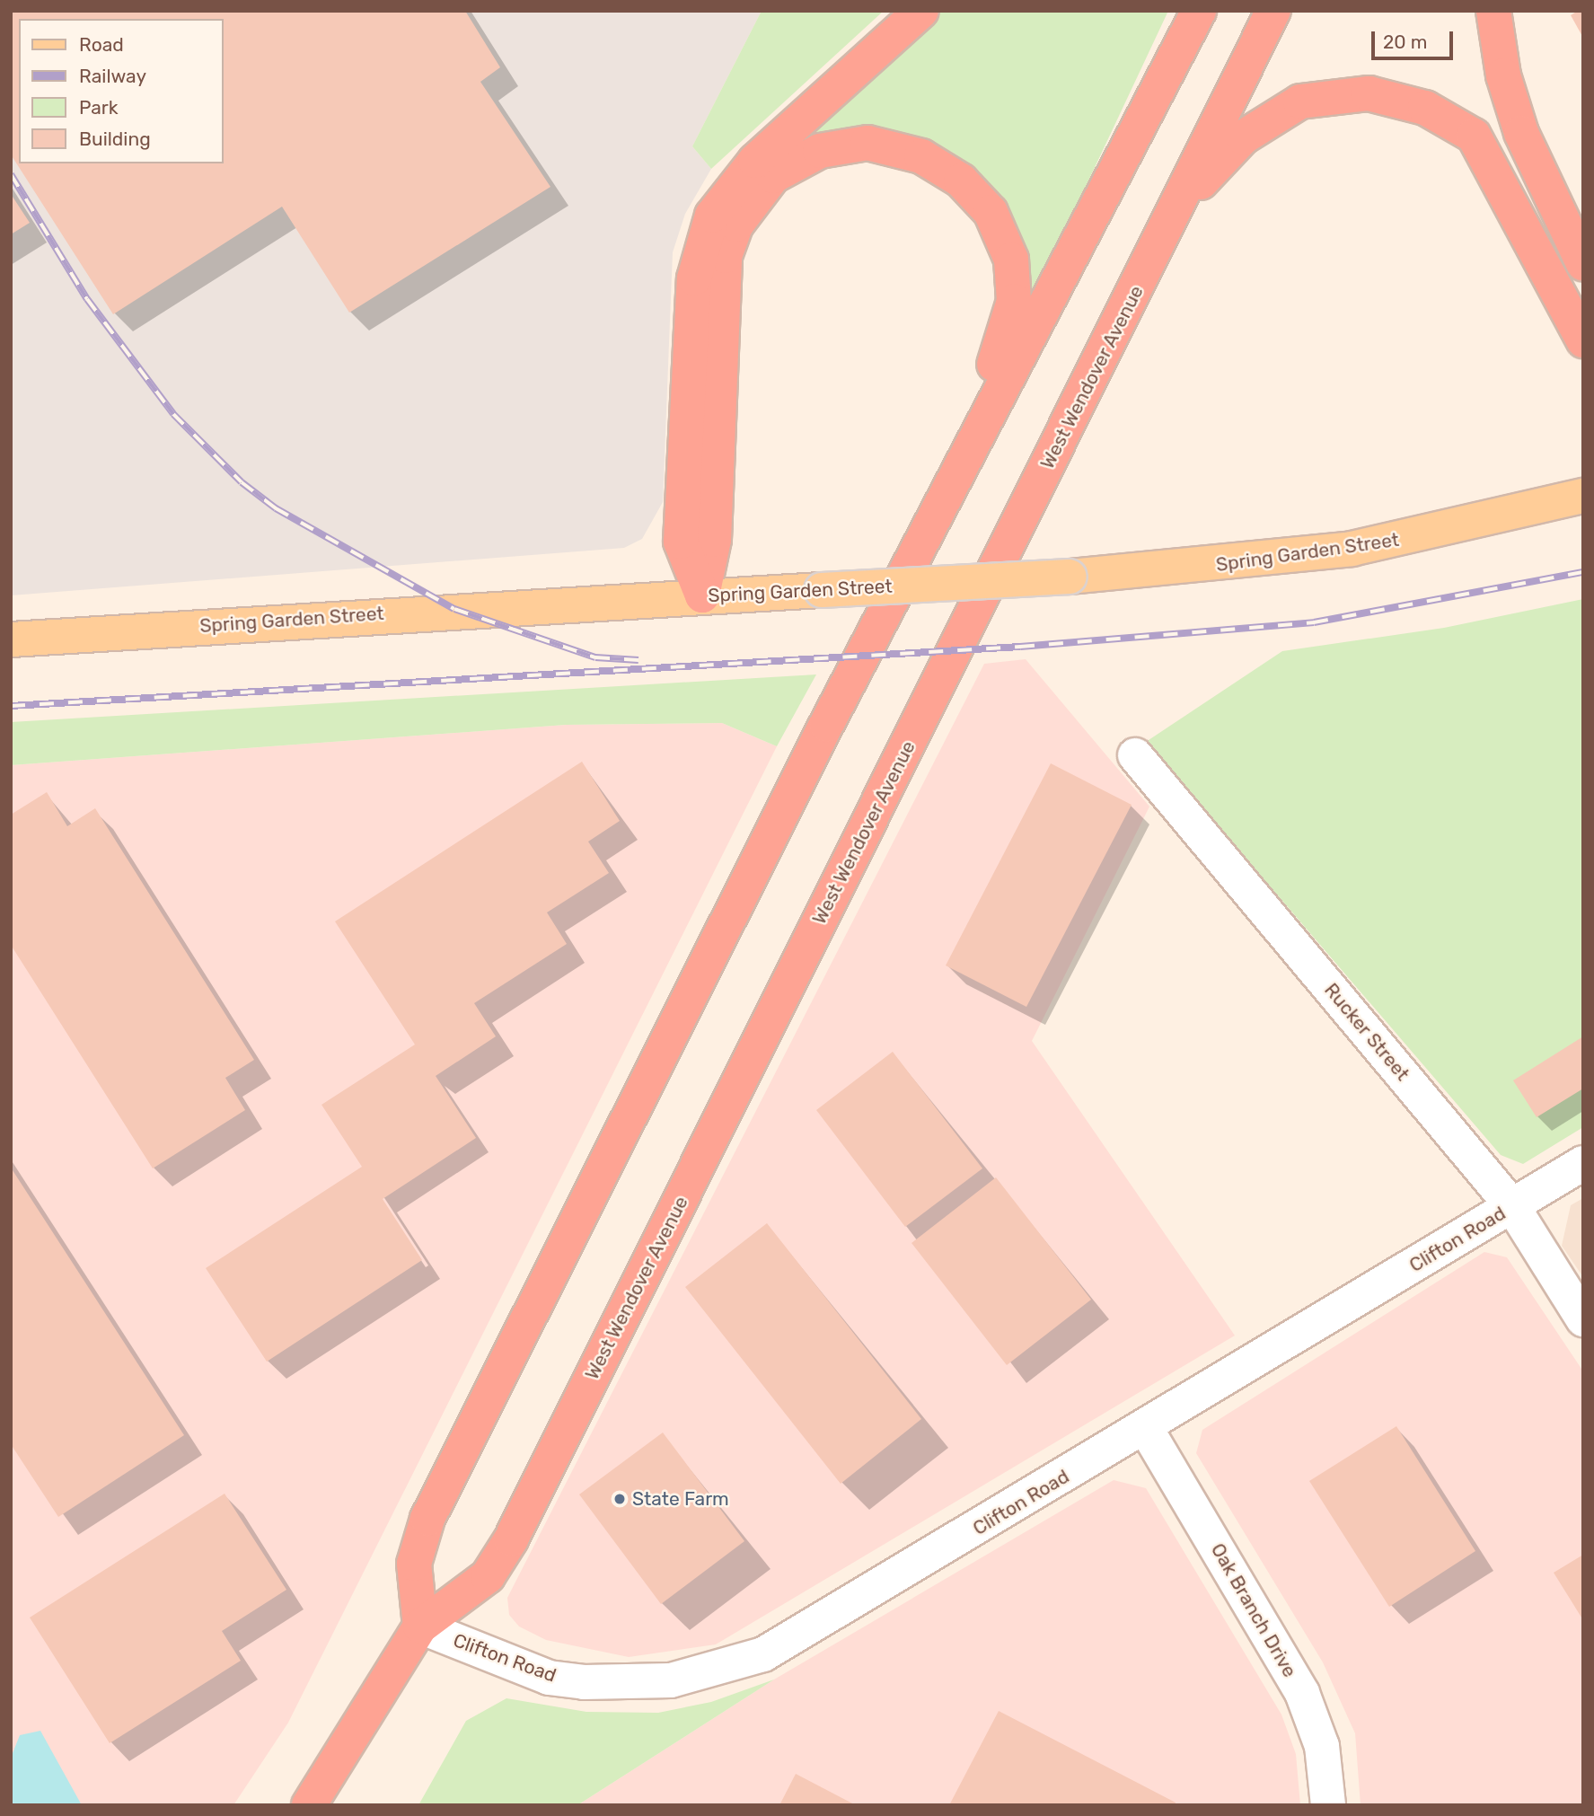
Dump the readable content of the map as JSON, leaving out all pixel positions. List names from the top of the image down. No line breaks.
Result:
{"streets":{"highway":["West Wendover Avenue"],"main road":["Spring Garden Street"],"street":["Rucker Street","Clifton Road","Oak Branch Drive"]},"crossings":[["West Wendover Avenue","Clifton Road"],["Rucker Street","Clifton Road"],["Clifton Road","Oak Branch Drive"]],"places":["State Farm"],"legend":["Road","Railway","Park","Building"],"scale_bar":"20 m"}
